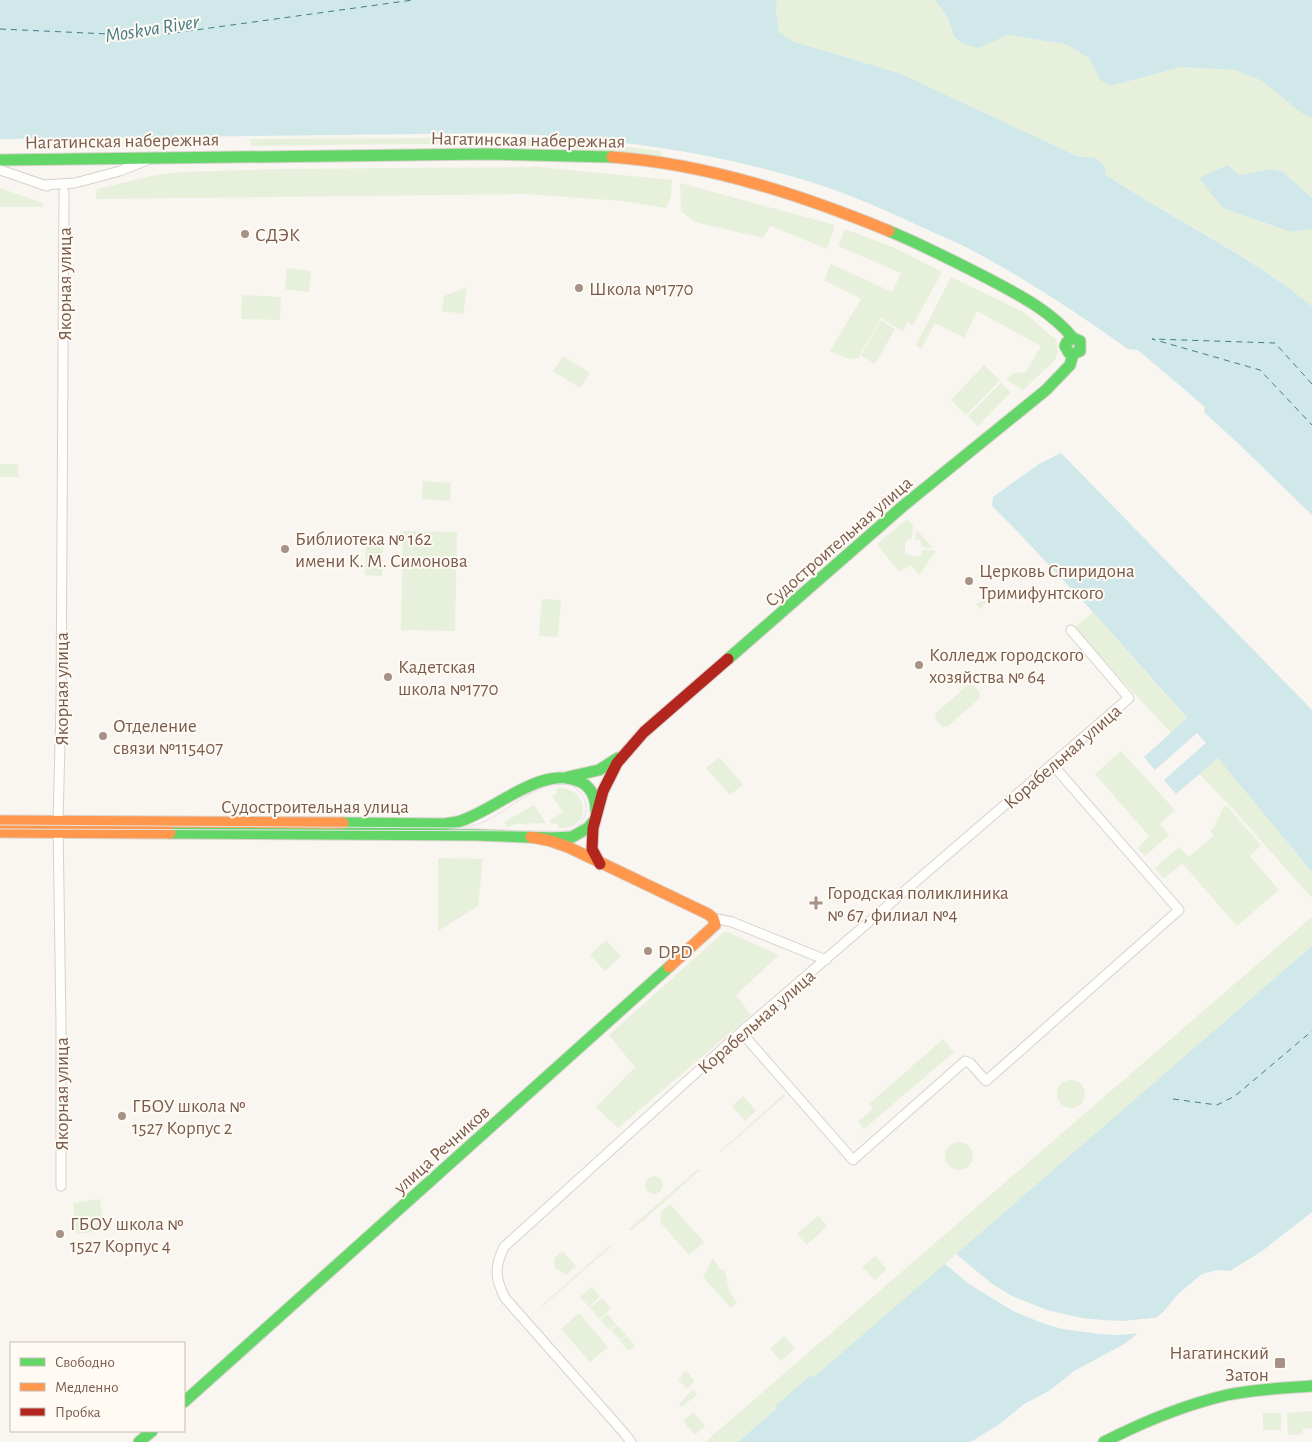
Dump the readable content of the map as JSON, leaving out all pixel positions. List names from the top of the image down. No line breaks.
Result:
{"streets":{"street":["Нагатинская набережная","Якорная улица","Судостроительная улица","Корабельная улица","улица Речников"]},"crossings":[["Нагатинская набережная","Судостроительная улица"],["Якорная улица","Судостроительная улица"]],"water":["Moskva River"],"places":{"other":["СДЭК","Школа №1770","Библиотека № 162 имени К. М. Симонова","Церковь Спиридона Тримифунтского","Колледж городского хозяйства № 64","Кадетская школа №1770","Отделение связи №115407","DPD","ГБОУ школа № 1527 Корпус 2","ГБОУ школа № 1527 Корпус 4"],"health":["Городская поликлиника № 67, филиал №4"],"transit":["Нагатинский Затон"]},"legend":["Свободно","Медленно","Пробка"]}
